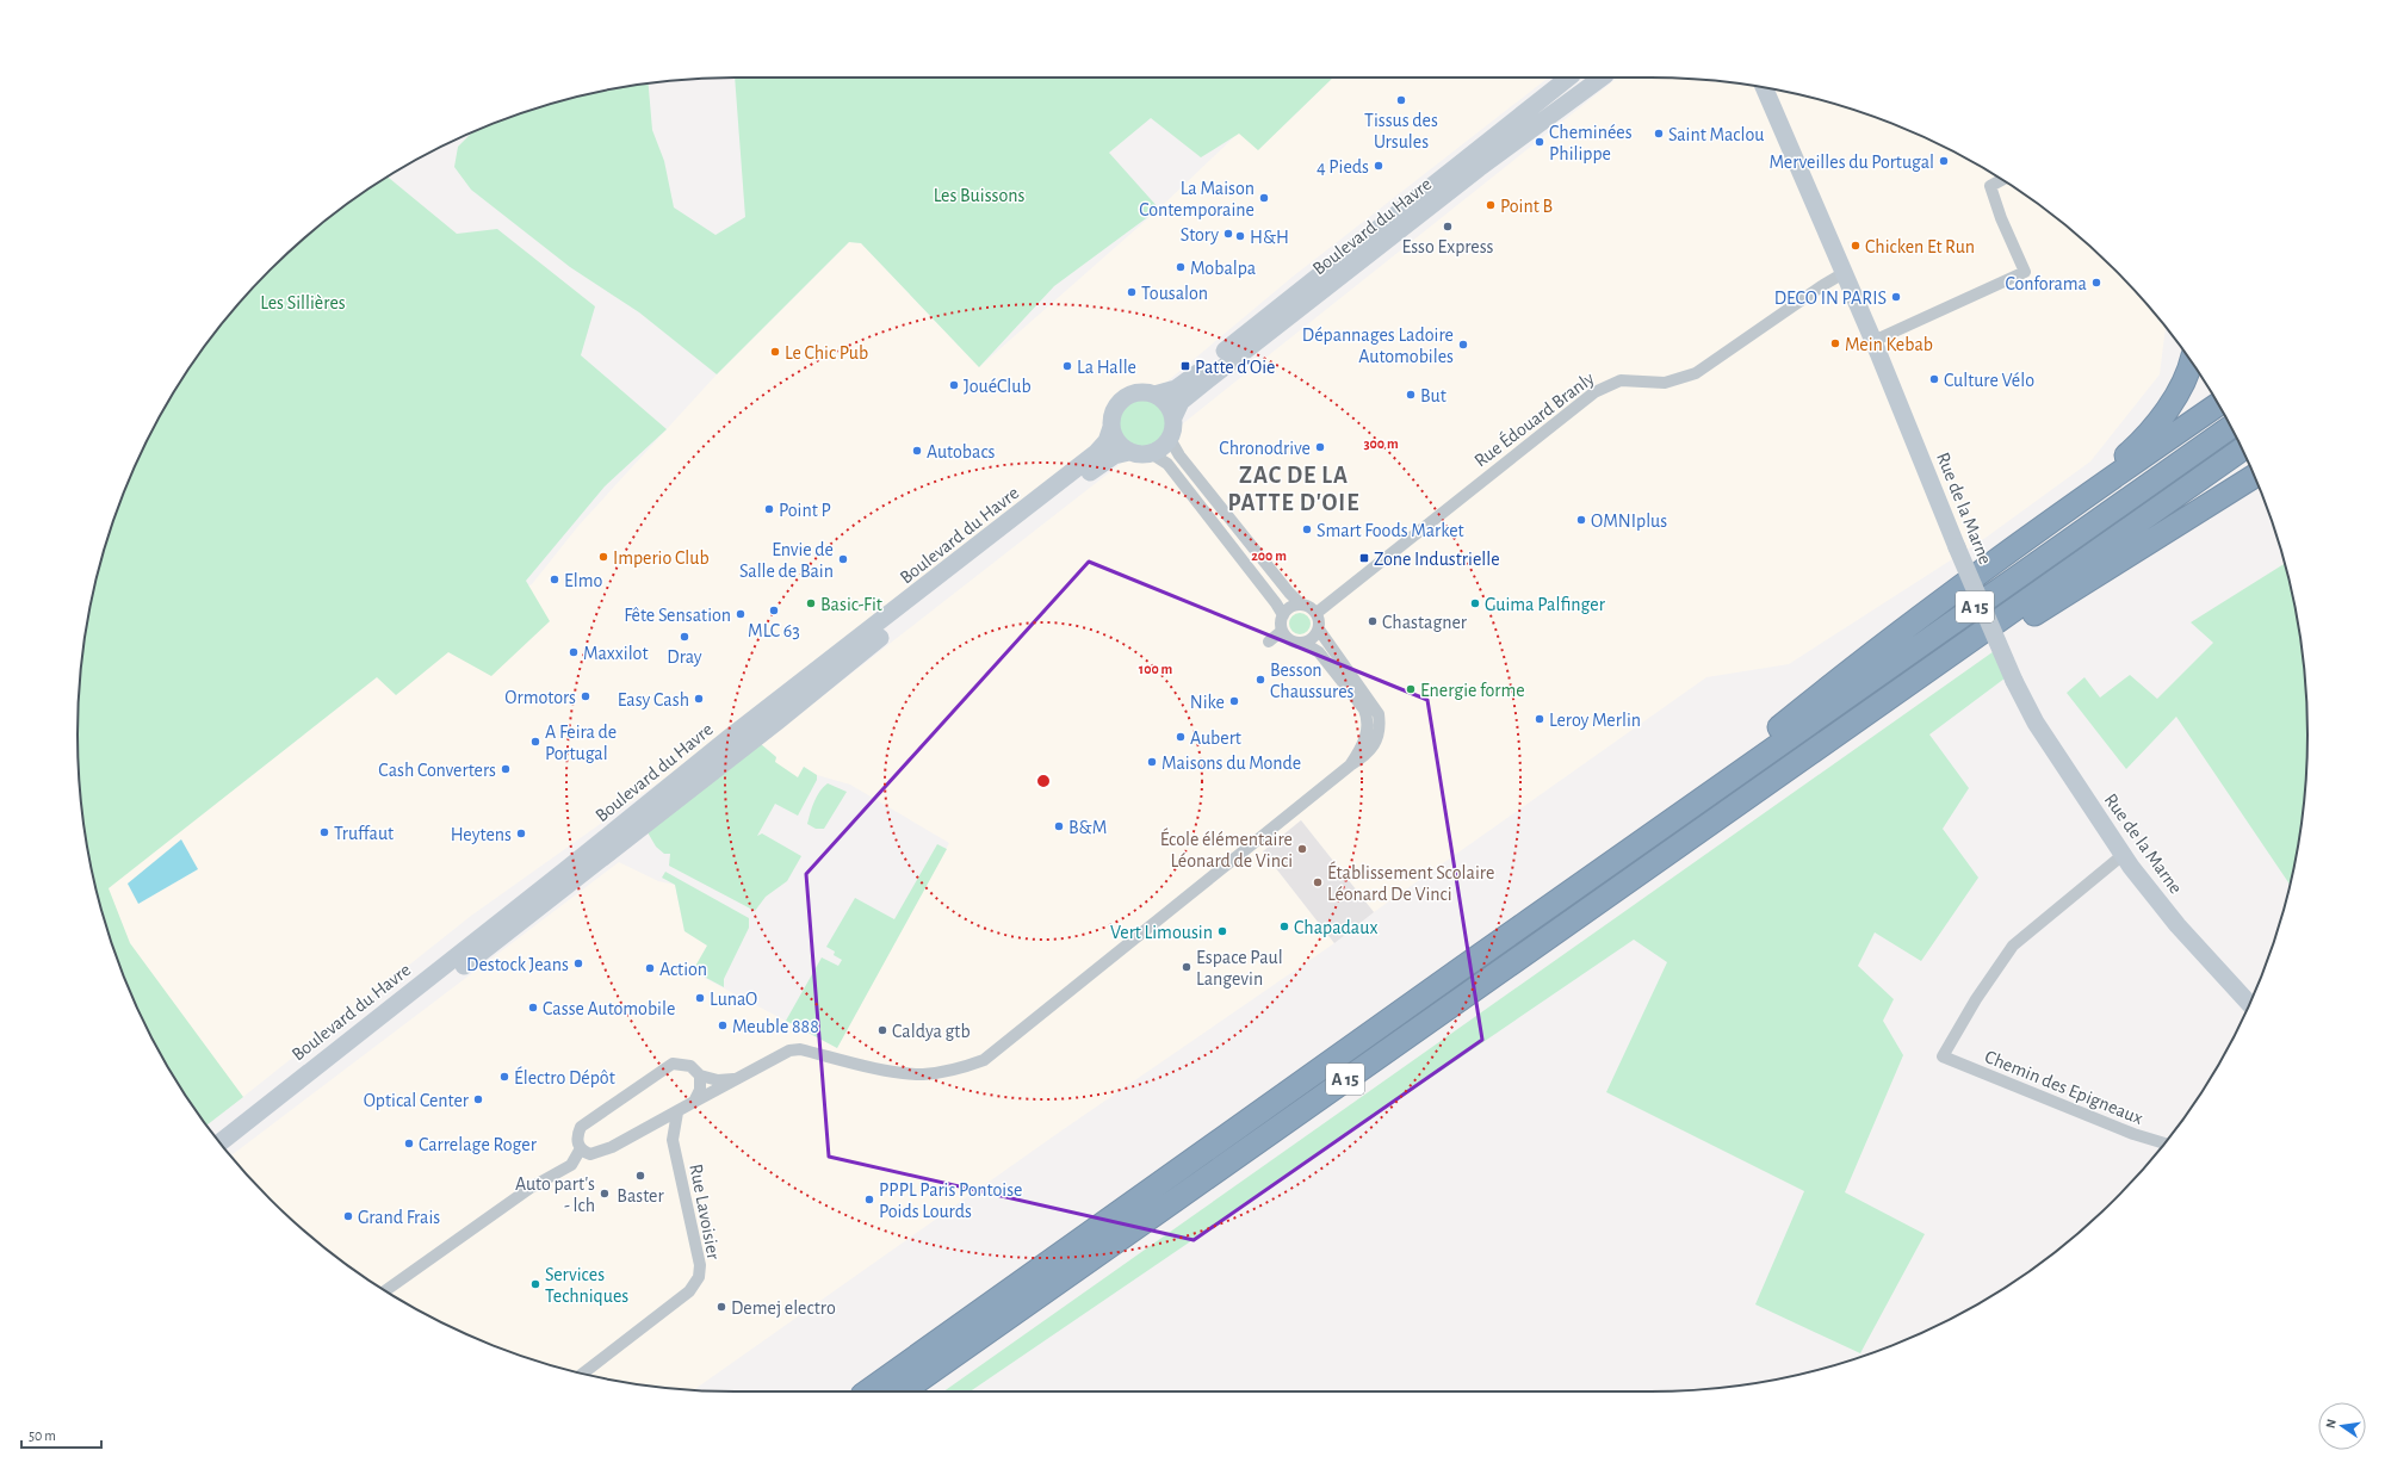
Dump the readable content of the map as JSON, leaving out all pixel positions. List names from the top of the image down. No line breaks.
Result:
{"streets":{"highway":["A 15"],"main road":["Boulevard du Havre","Rue de la Marne"],"street":["Rue Édouard Branly","Chemin des Epigneaux","Rue Lavoisier"]},"crossings":[["Rue Édouard Branly","Rue de la Marne"],["Rue de la Marne","Chemin des Epigneaux"]],"districts":["ZAC DE LA PATTE D'OIE"],"parks":["Les Buissons","Les Sillières"],"places":{"other":["Tissus des Ursules","Saint Maclou","Cheminées Philippe","Merveilles du Portugal","4 Pieds","La Maison Contemporaine","Point B","Esso Express","Story","H&H","Chicken Et Run","Mobalpa","Conforama","Tousalon","DECO IN PARIS","Mein Kebab","Dépannages Ladoire Automobiles","Le Chic Pub","La Halle","Culture Vélo","JouéClub","But","Chronodrive","Autobacs","Point P","OMNIplus","Smart Foods Market","Imperio Club","Envie de Salle de Bain","Elmo","Basic-Fit","Guima Palfinger","MLC 63","Fête Sensation","Chastagner","Dray","Maxxilot","Besson Chaussures","Energie forme","Ormotors","Easy Cash","Nike","Leroy Merlin","Aubert","A Feira de Portugal","Maisons du Monde","Cash Converters","B&M","Truffaut","Heytens","École élémentaire Léonard de Vinci","Établissement Scolaire Léonard De Vinci","Chapadaux","Vert Limousin","Destock Jeans","Espace Paul Langevin","Action","LunaO","Casse Automobile","Meuble 888","Caldya gtb","Électro Dépôt","Optical Center","Carrelage Roger","Baster","Auto part's - lch","PPPL Paris Pontoise Poids Lourds","Grand Frais","Services Techniques","Demej electro"],"transit":["Patte d'Oie","Zone Industrielle"]},"scale_bar":"50 m","north":"left","rings":["300 m","200 m","100 m"]}
